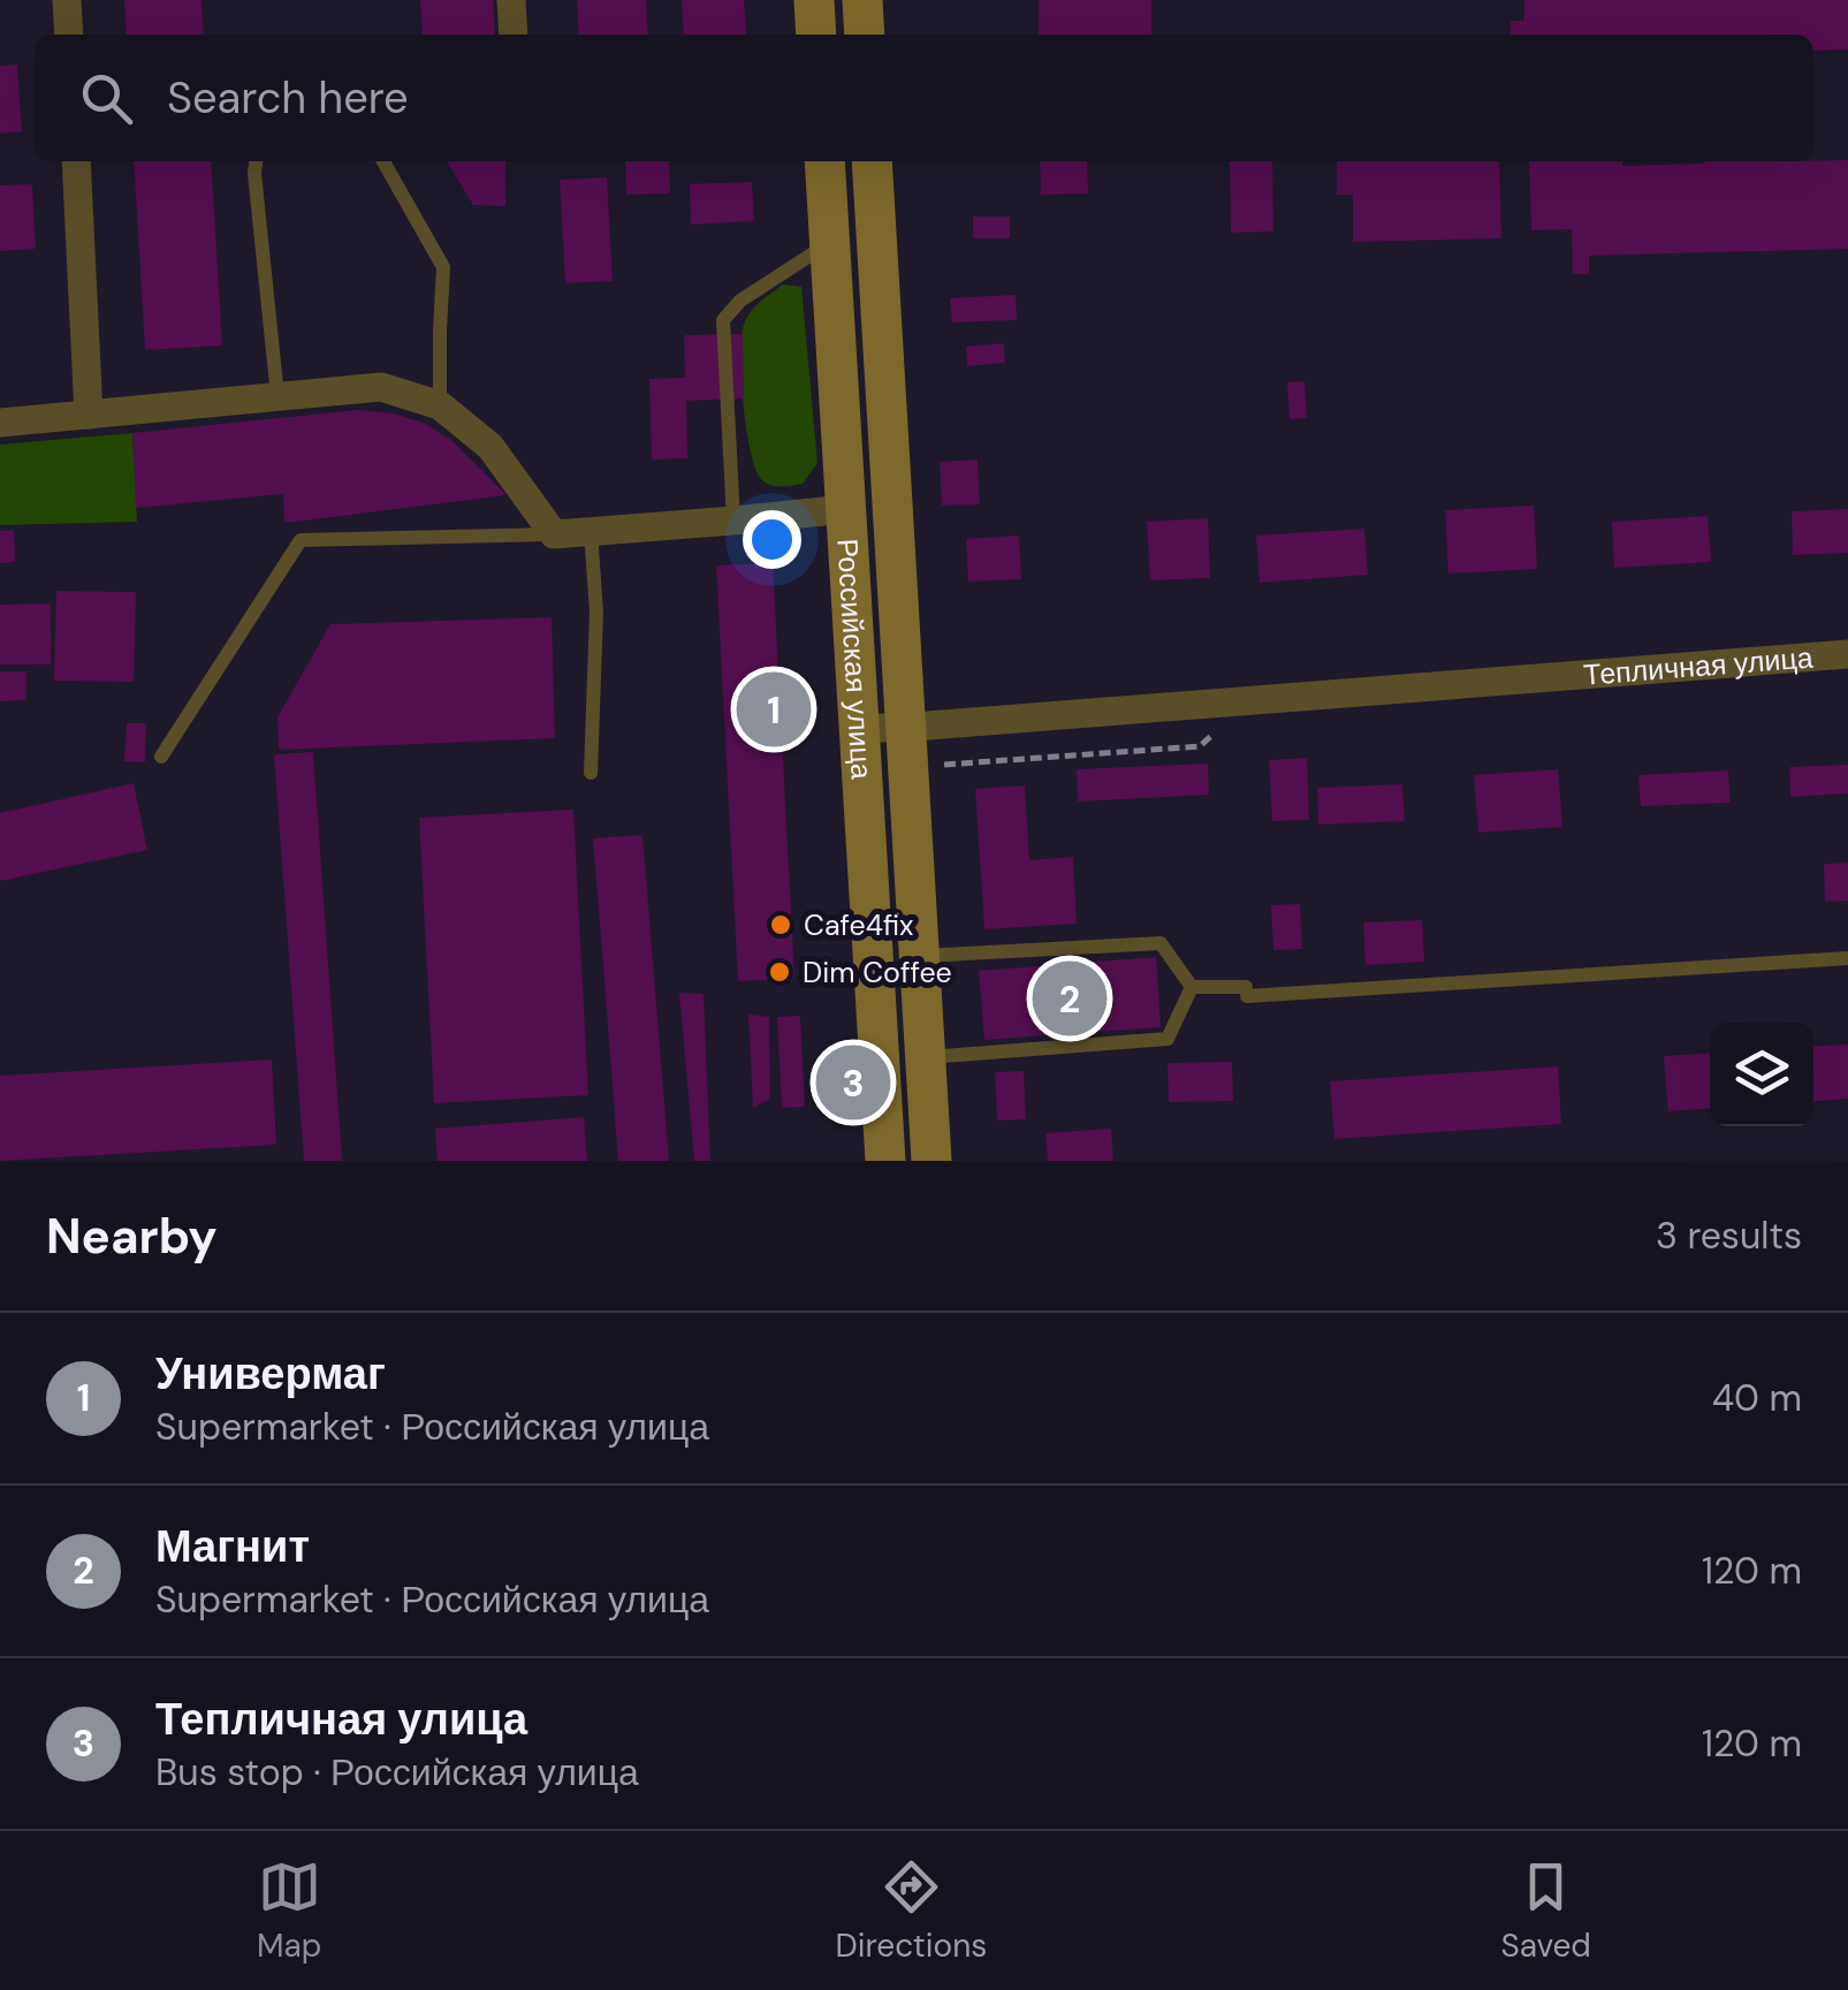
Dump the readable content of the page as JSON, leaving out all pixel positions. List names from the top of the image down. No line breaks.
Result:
{"streets":{"main road":["Российская улица"],"street":["Тепличная улица"]},"crossings":[["Российская улица","Тепличная улица"]],"places":["Cafe4fix","Dim Coffee"],"page":{"search":"Search here","pins":["1","2","3"],"heading":["Nearby","3 results"],"list":[{"mark":"1","name":"Универмаг","note":"Supermarket · Российская улица","value":"40 m"},{"mark":"2","name":"Магнит","note":"Supermarket · Российская улица","value":"120 m"},{"mark":"3","name":"Тепличная улица","note":"Bus stop · Российская улица","value":"120 m"}],"nav":["Map","Directions","Saved"]}}
